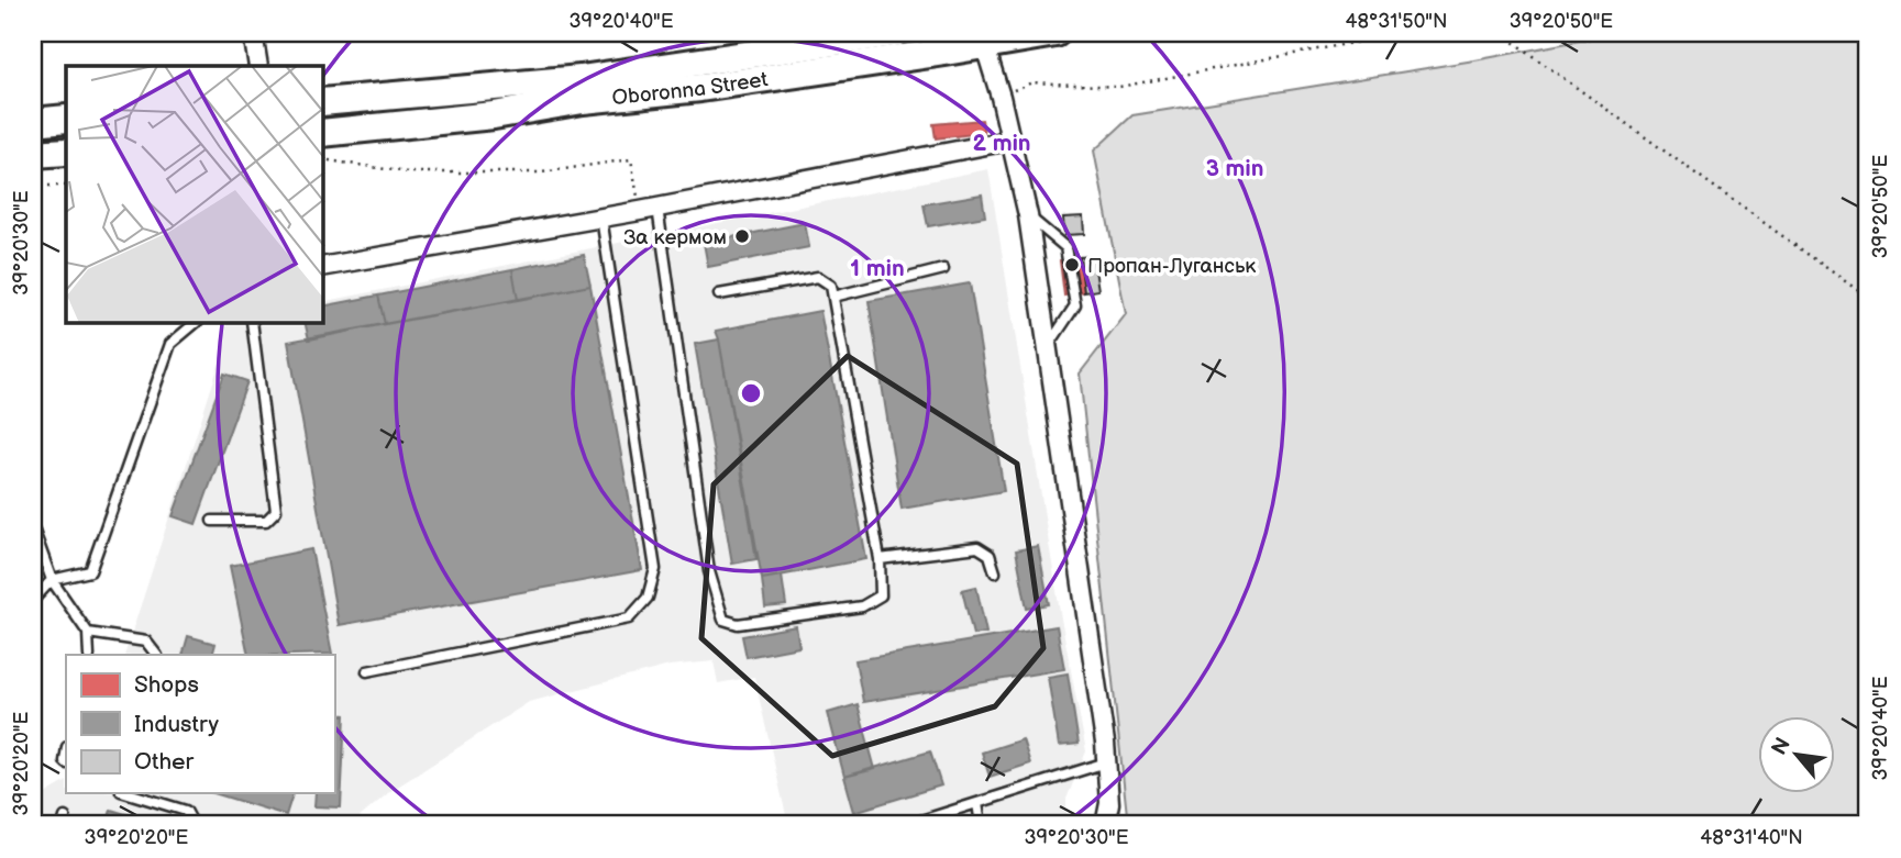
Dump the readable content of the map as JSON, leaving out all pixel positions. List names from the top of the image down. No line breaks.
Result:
{"streets":{"main road":["Oboronna Street"]},"places":["За кермом","Пропан-Луганськ"],"legend":["Shops","Industry","Other"],"north":"top left","coordinates":["39°20'40\"E","48°31'50\"N","39°20'50\"E","39°20'30\"E","39°20'20\"E","48°31'40\"N"],"rings":["2 min","3 min","1 min"]}
